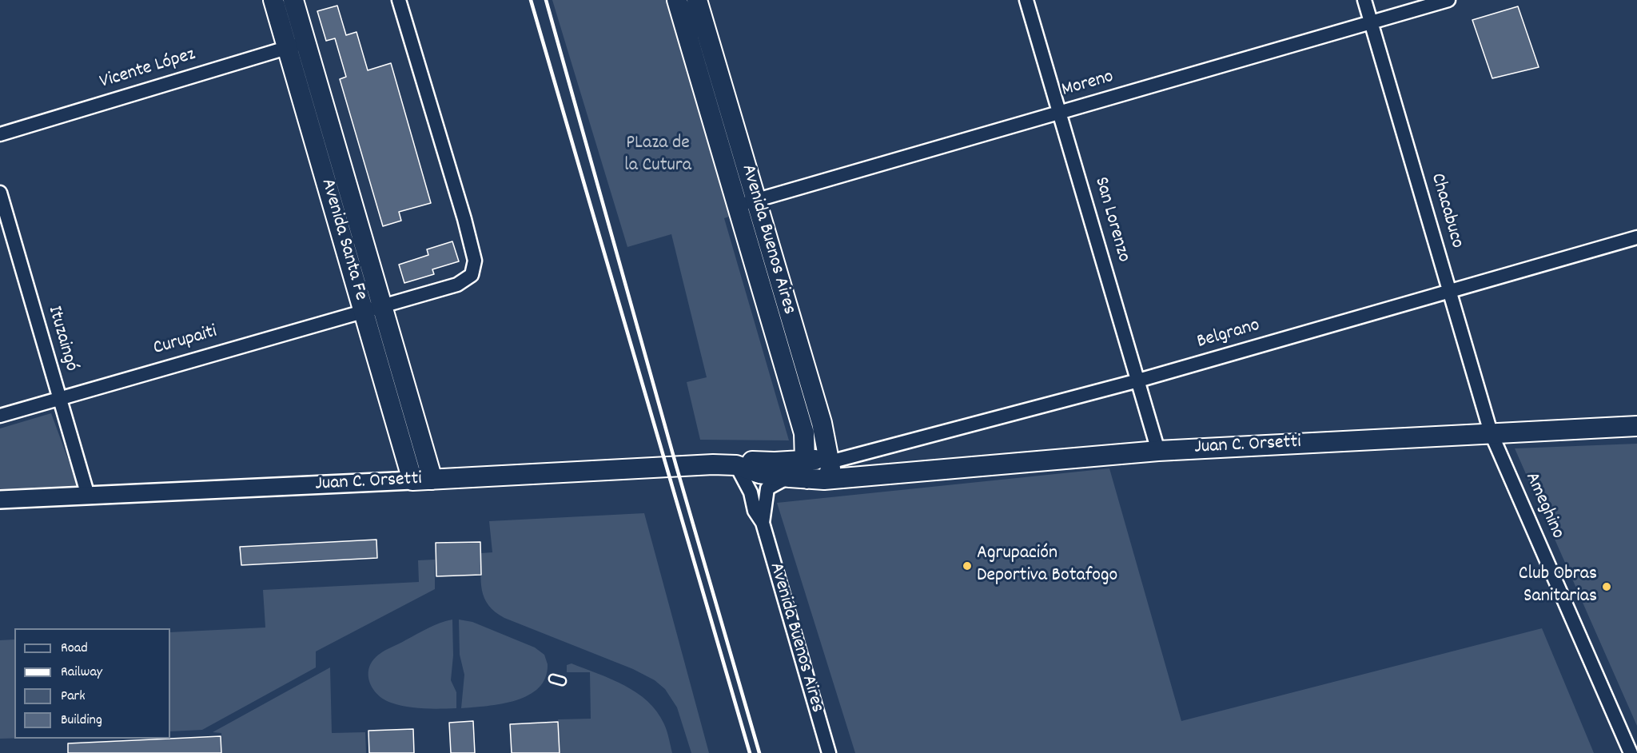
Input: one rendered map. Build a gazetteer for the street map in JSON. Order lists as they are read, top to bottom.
{
  "streets": {
    "main road": ["Avenida Santa Fe", "Avenida Buenos Aires", "Juan C. Orsetti"],
    "street": [
      "Vicente López",
      "Moreno",
      "Chacabuco",
      "San Lorenzo",
      "Belgrano",
      "Ituzaingó",
      "Curupaiti",
      "Ameghino"
    ]
  },
  "crossings": [
    ["Vicente López", "Avenida Santa Fe"],
    ["Moreno", "Chacabuco"],
    ["Moreno", "San Lorenzo"],
    ["Moreno", "Avenida Buenos Aires"],
    ["Chacabuco", "Belgrano"],
    ["Chacabuco", "Juan C. Orsetti"],
    ["Chacabuco", "Ameghino"],
    ["San Lorenzo", "Belgrano"],
    ["San Lorenzo", "Juan C. Orsetti"],
    ["Avenida Santa Fe", "Curupaiti"],
    ["Avenida Santa Fe", "Juan C. Orsetti"],
    ["Avenida Buenos Aires", "Belgrano"],
    ["Avenida Buenos Aires", "Juan C. Orsetti"],
    ["Belgrano", "Juan C. Orsetti"],
    ["Ituzaingó", "Curupaiti"],
    ["Ituzaingó", "Juan C. Orsetti"],
    ["Juan C. Orsetti", "Ameghino"]
  ],
  "parks": ["PLaza de la Cutura"],
  "places": ["Agrupación Deportiva Botafogo", "Club Obras Sanitarias"],
  "legend": [
    "Road",
    "Railway",
    "Park",
    "Building"
  ]
}
